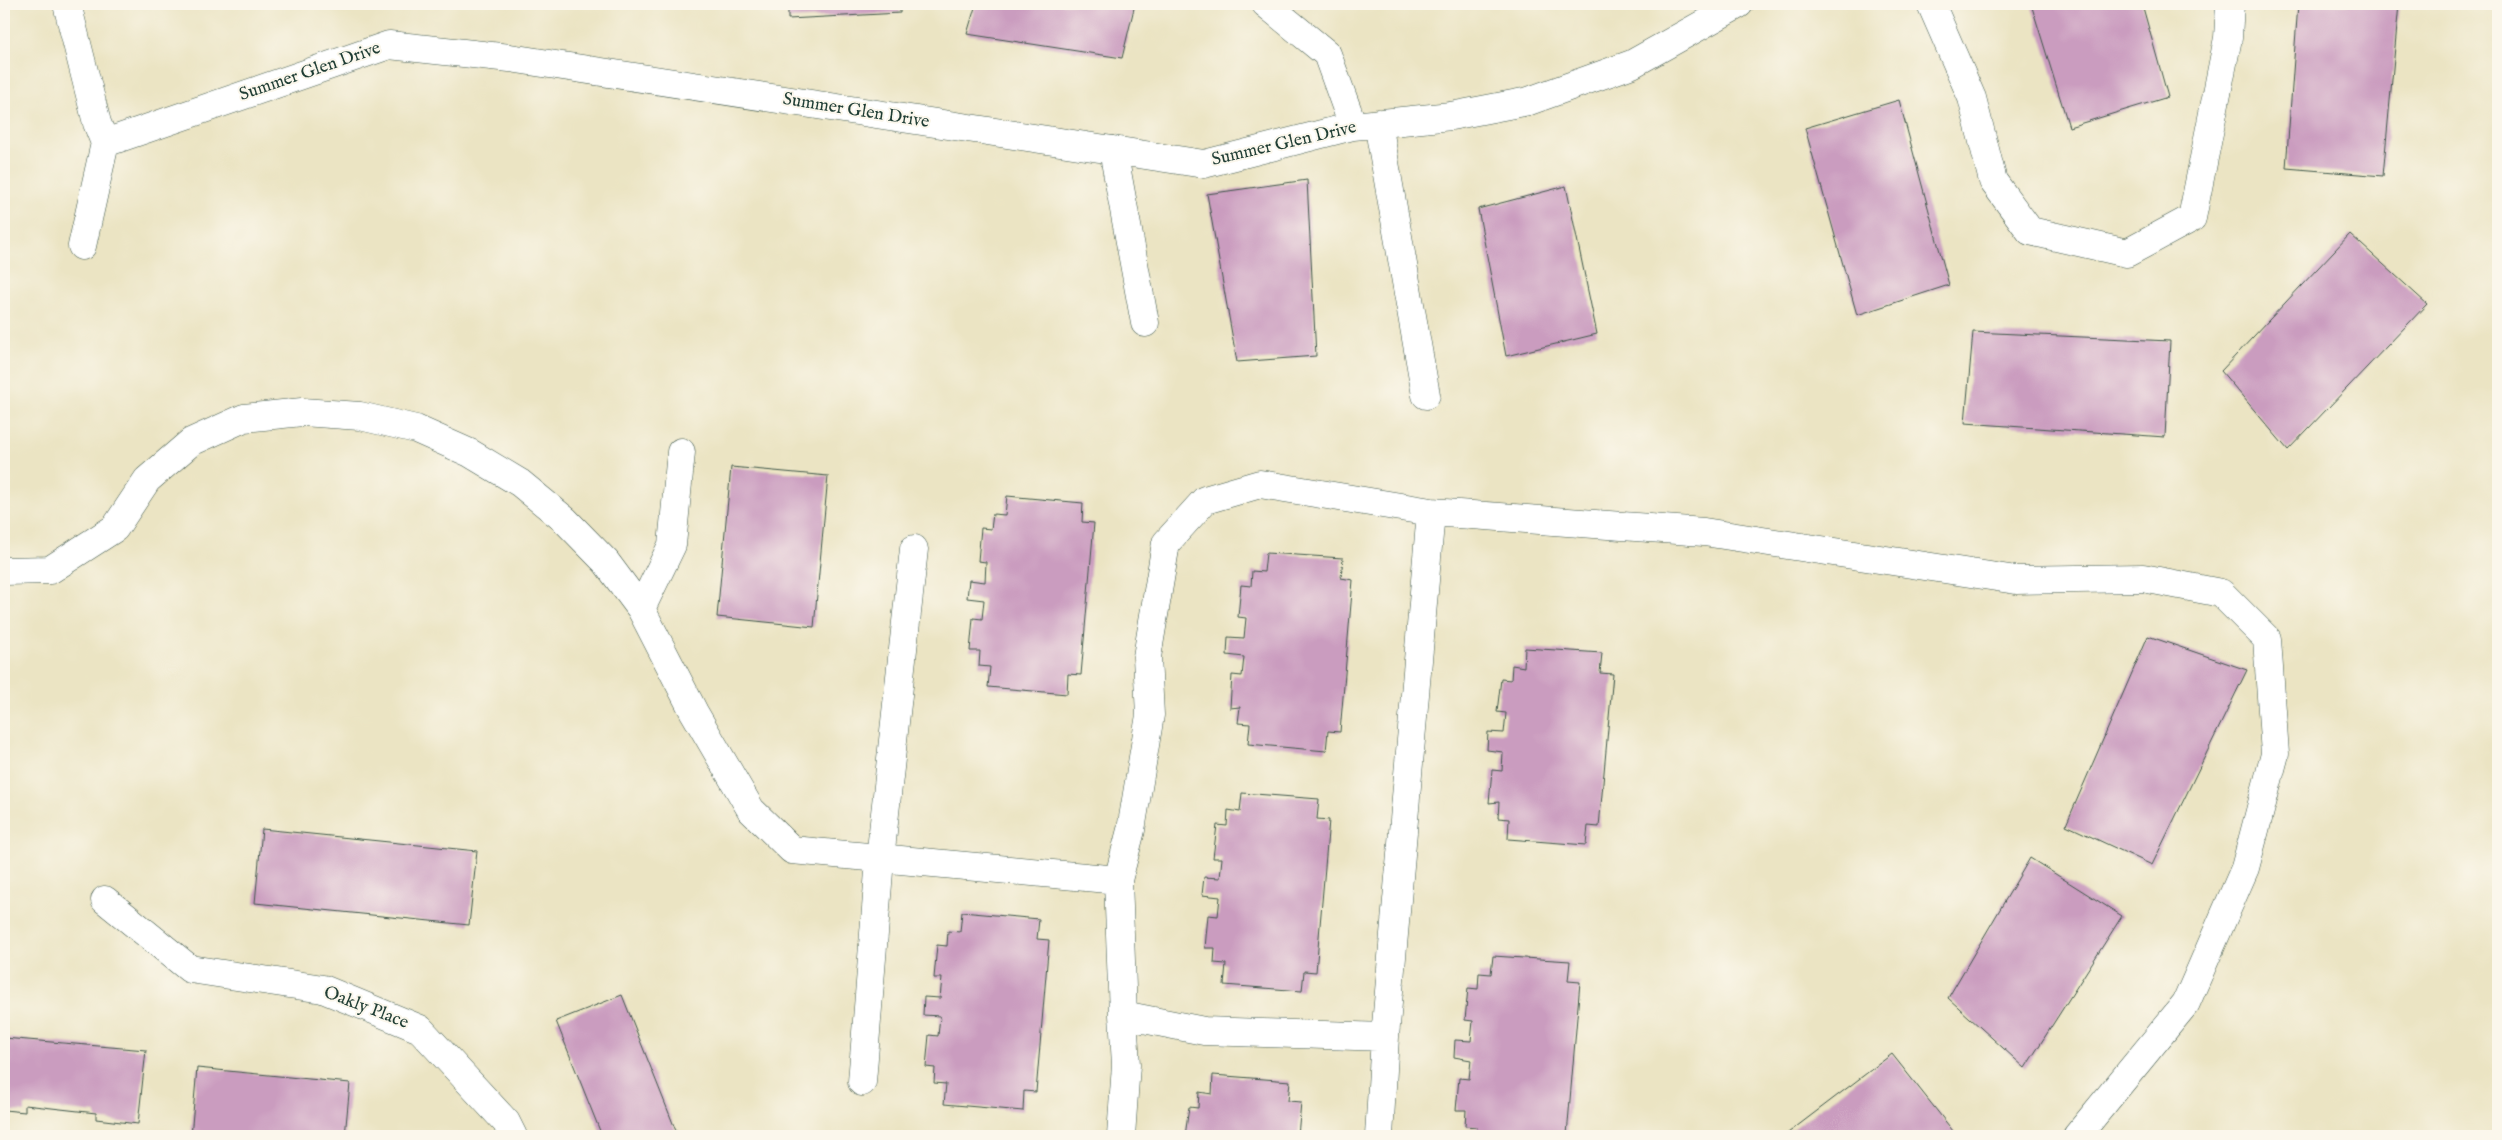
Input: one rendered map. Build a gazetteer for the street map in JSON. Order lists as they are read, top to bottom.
{
  "streets": {
    "street": ["Summer Glen Drive", "Oakly Place"]
  }
}
